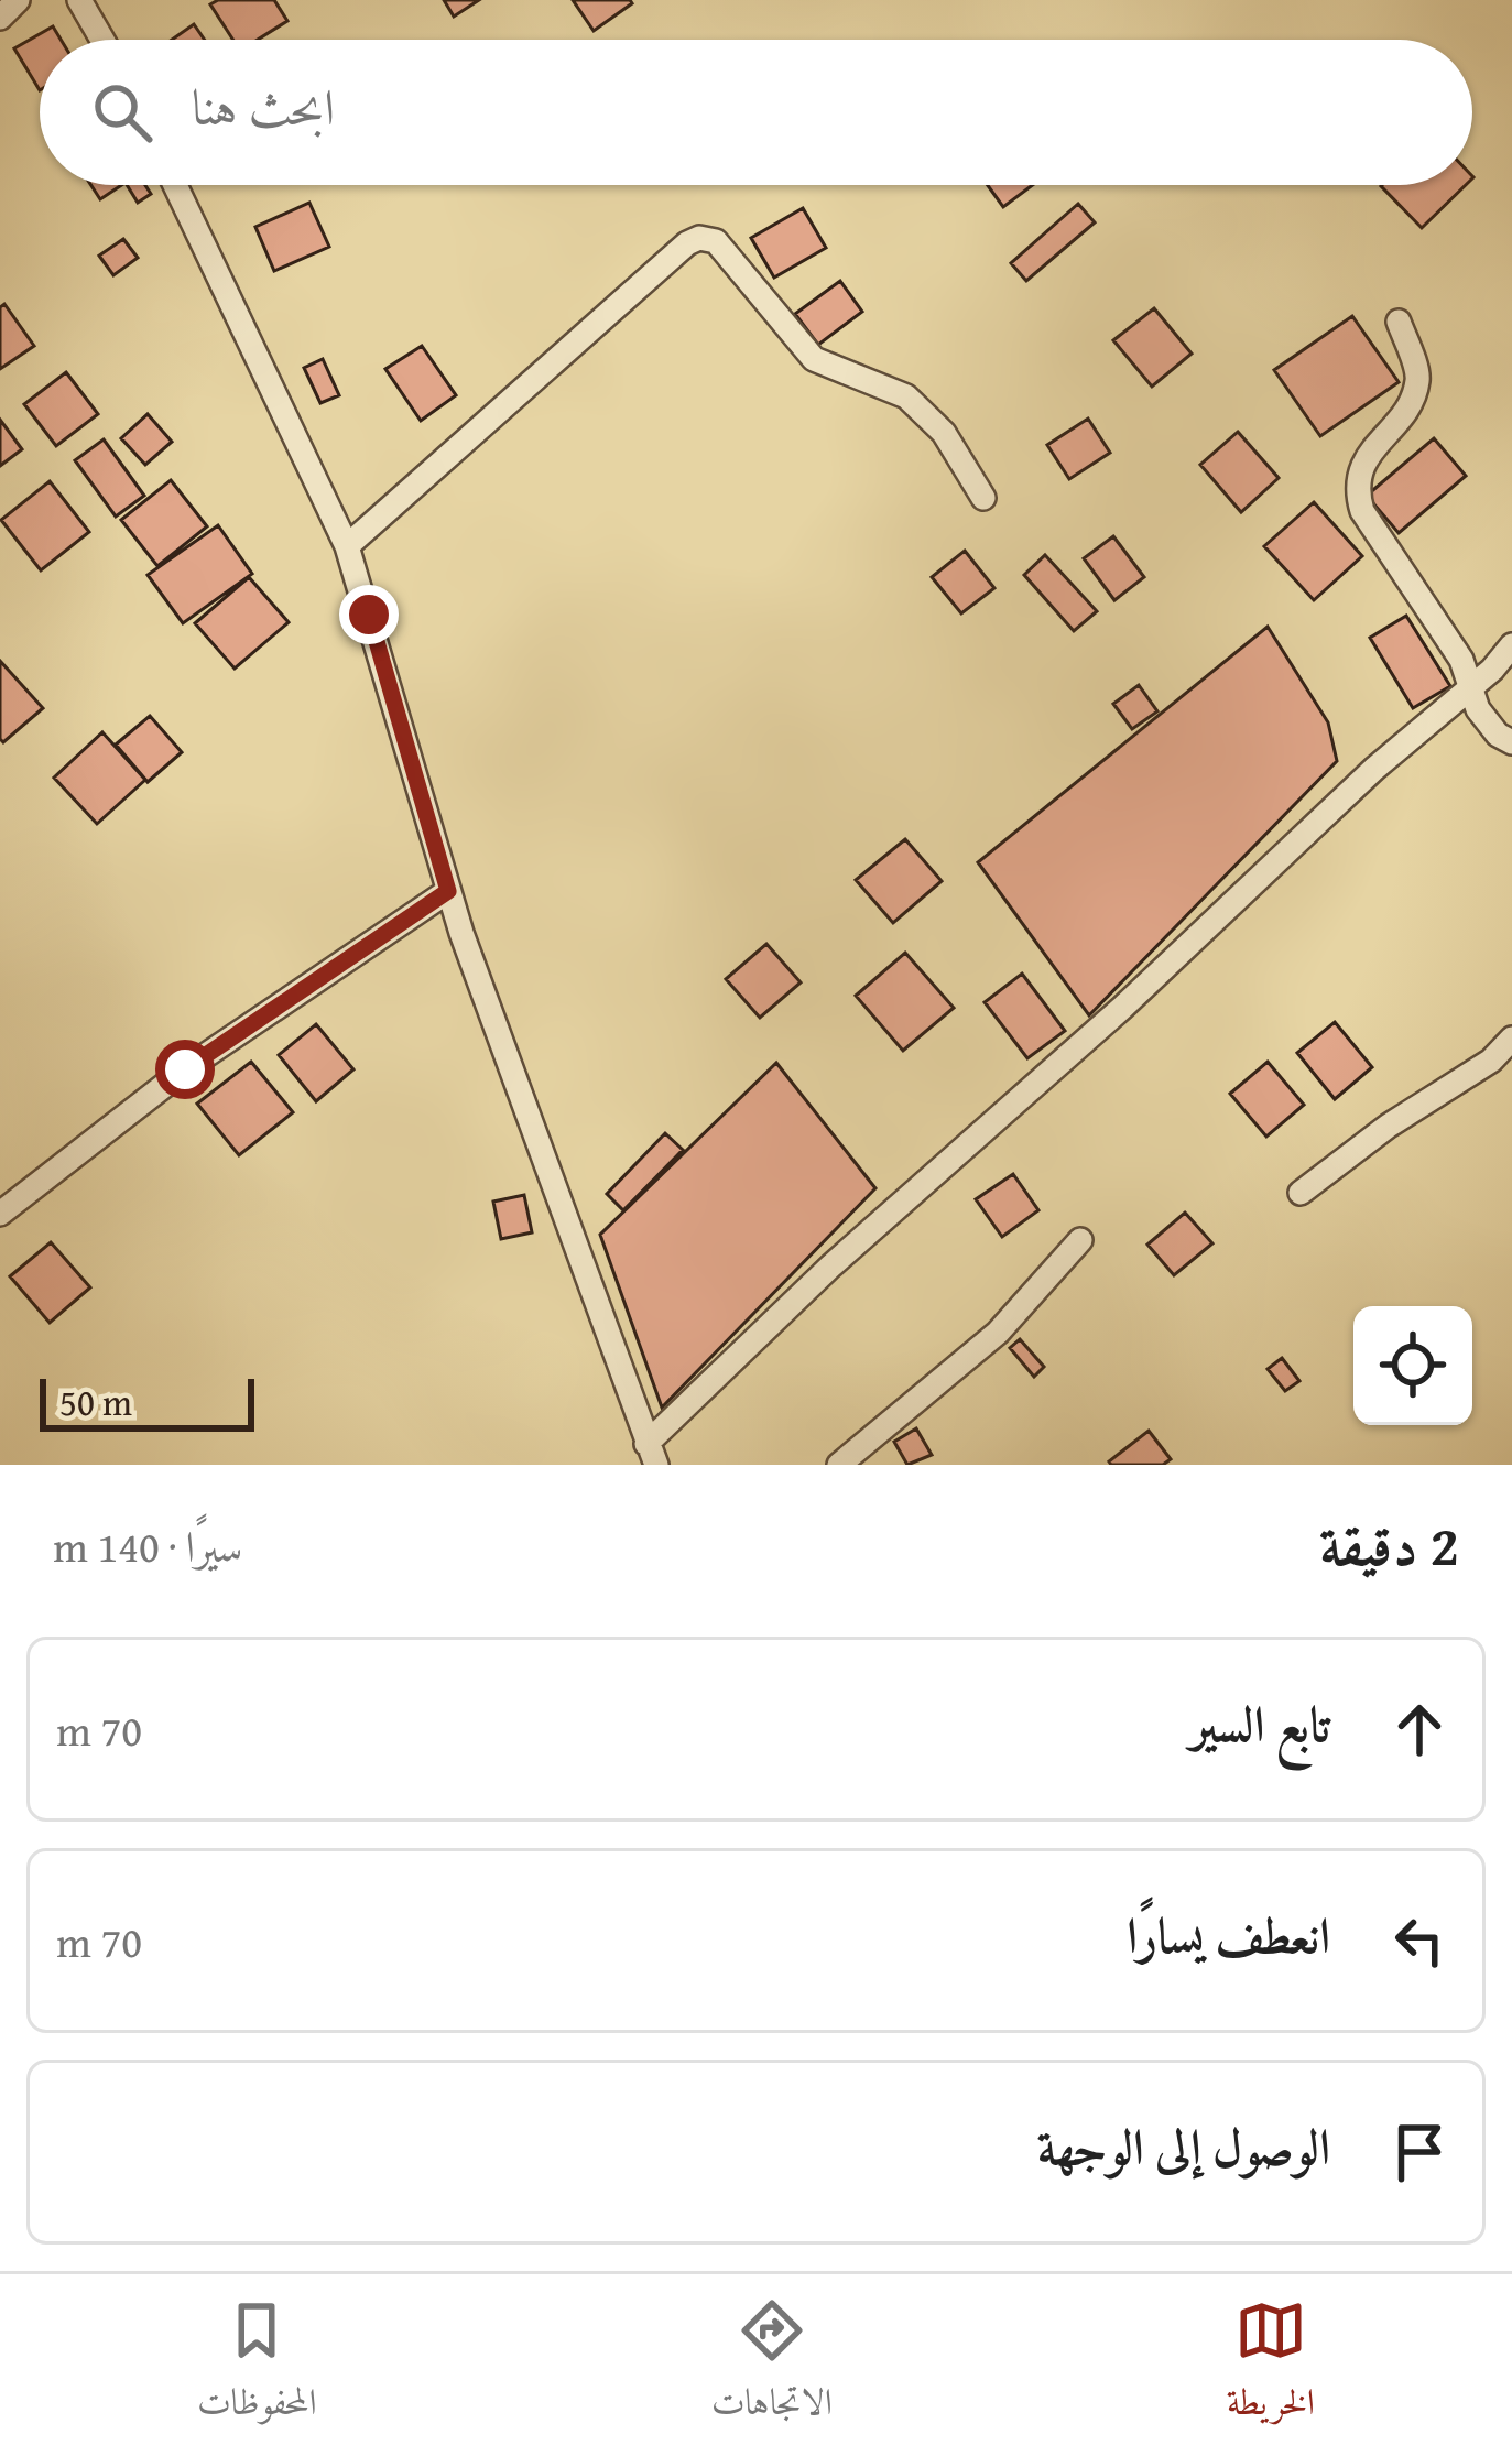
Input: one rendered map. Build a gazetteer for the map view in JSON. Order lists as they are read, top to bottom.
{
  "scale_bar": "50 m",
  "page": {
    "search": "ابحث هنا",
    "scale": "50 m",
    "heading": ["2 دقيقة", "سيرًا · 140 m"],
    "list": [
      ["تابع السير", "70 m"],
      ["انعطف يسارًا", "70 m"],
      "الوصول إلى الوجهة"
    ],
    "nav": ["الخريطة", "الاتجاهات", "المحفوظات"]
  }
}
